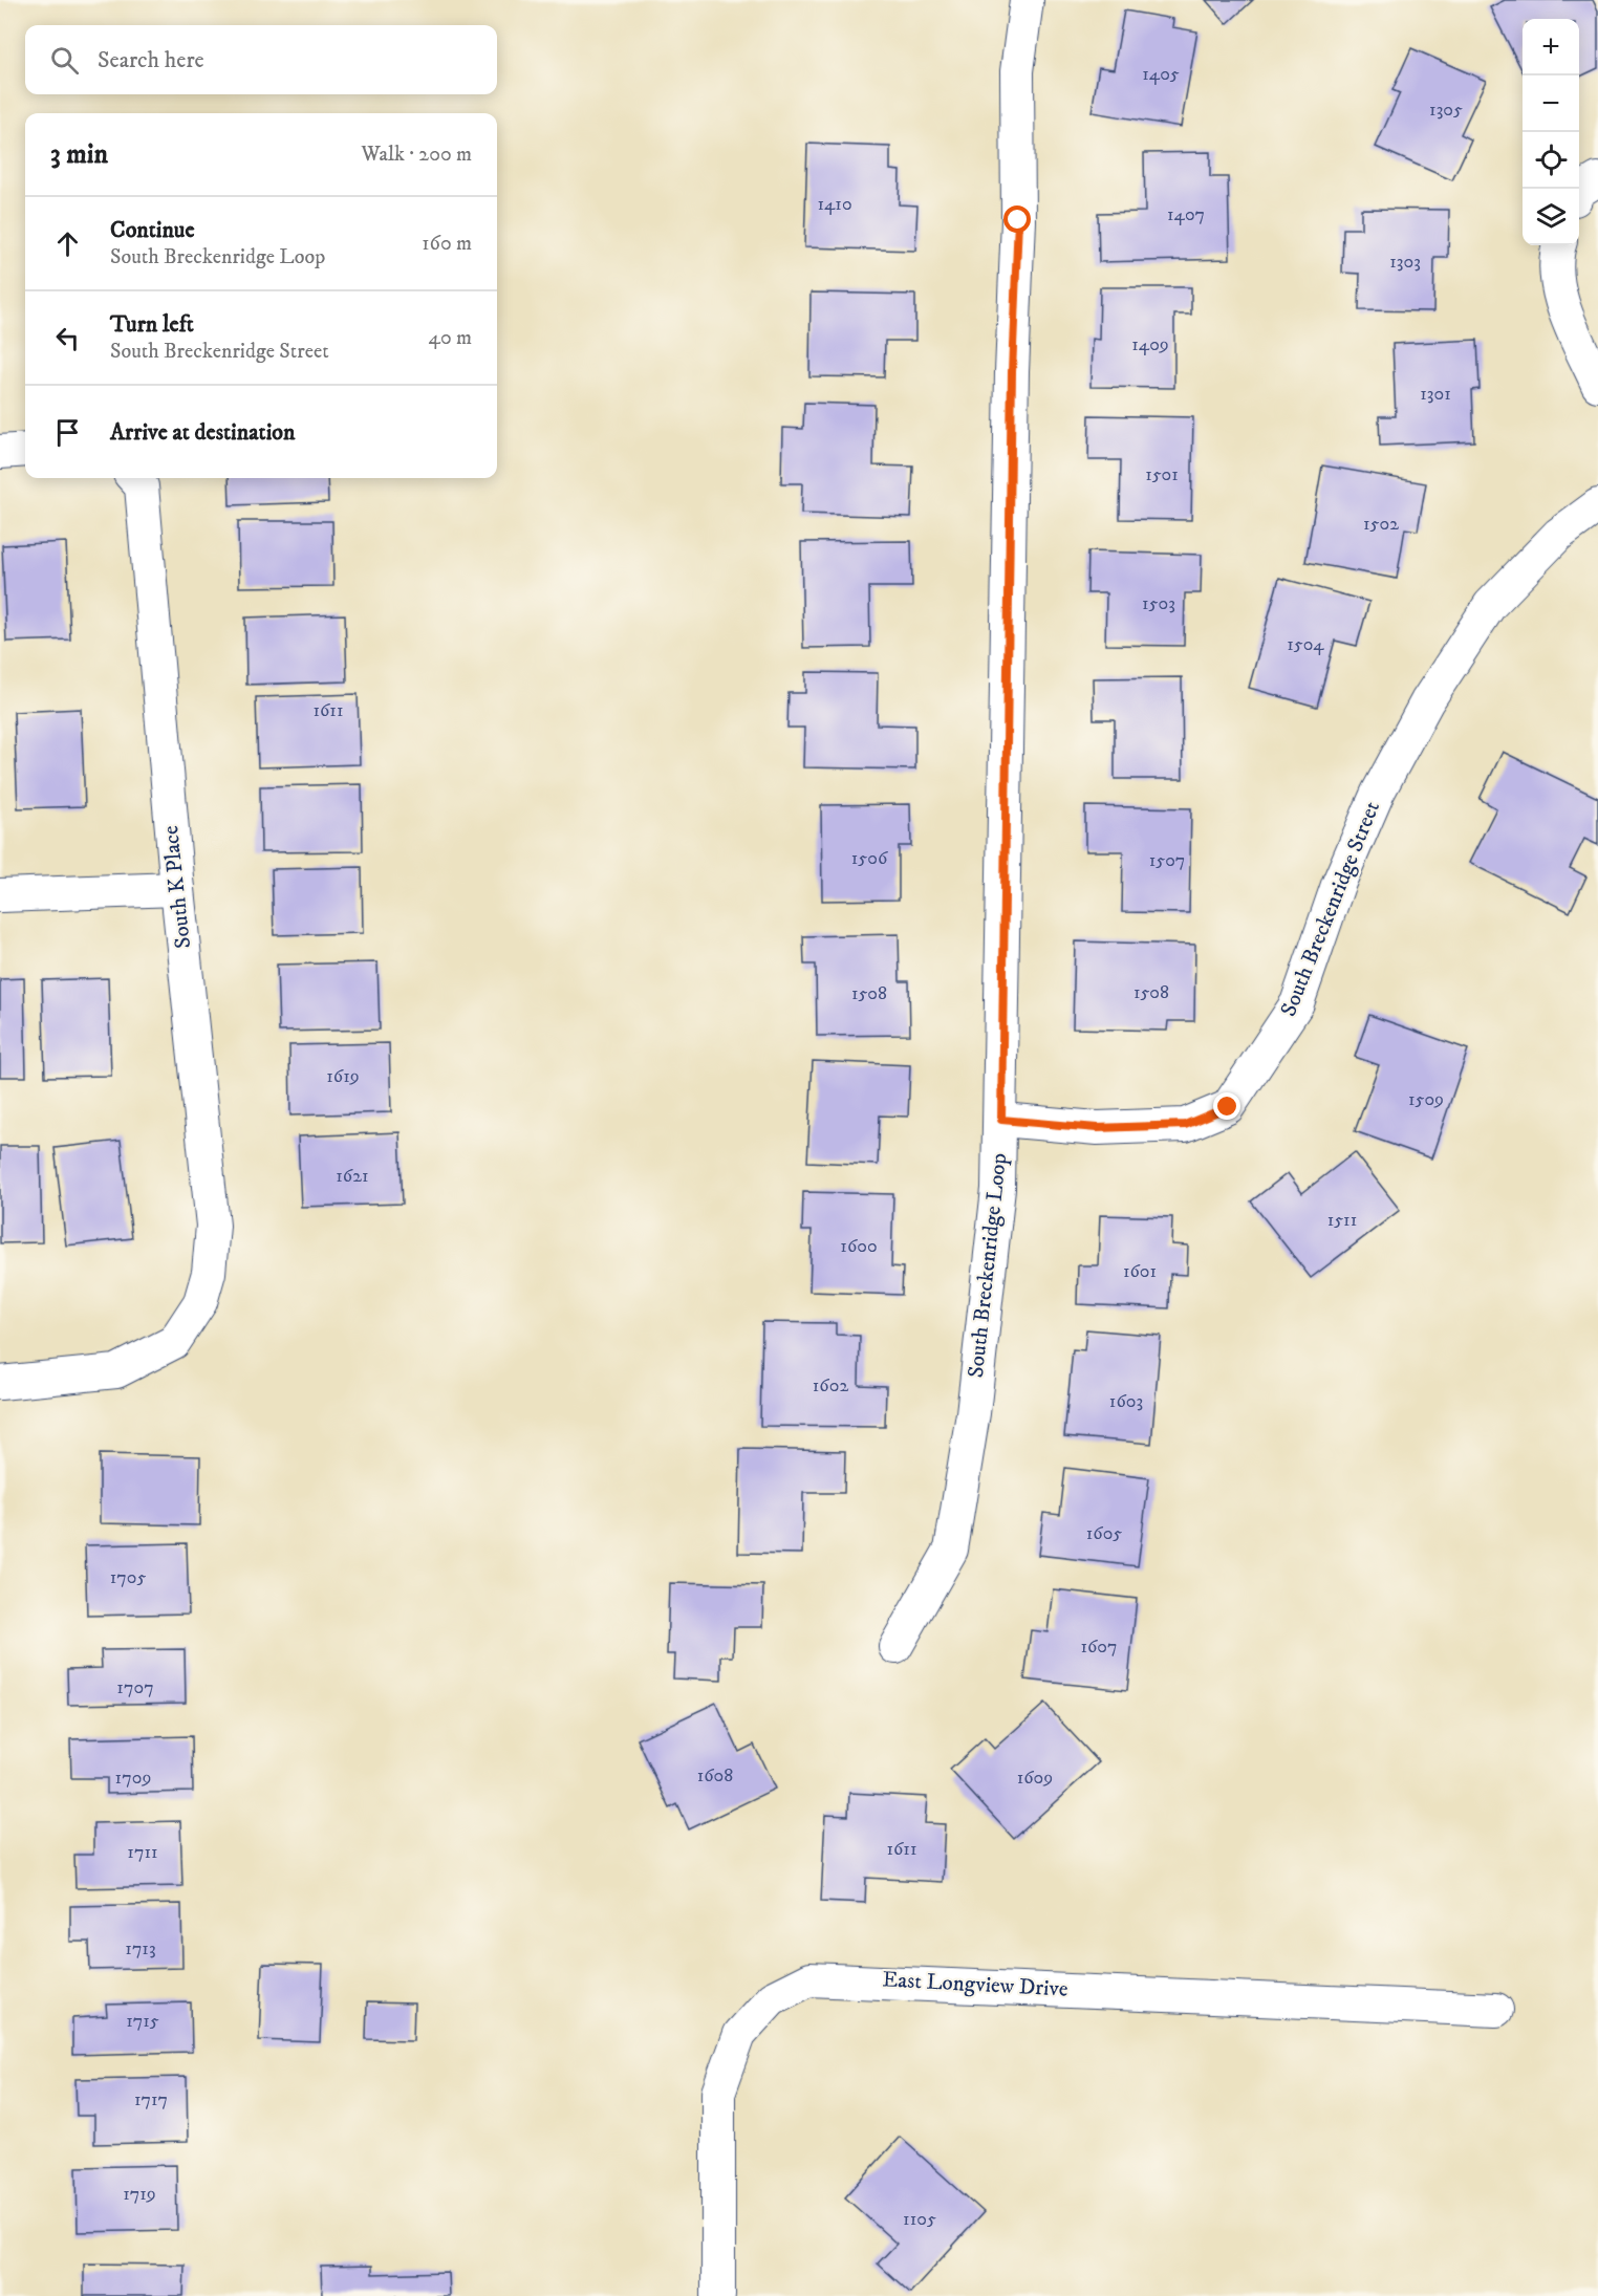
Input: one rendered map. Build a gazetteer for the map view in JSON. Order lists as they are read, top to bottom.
{
  "streets": {
    "street": [
      "South K Place",
      "South Breckenridge Street",
      "South Breckenridge Loop",
      "East Longview Drive"
    ]
  },
  "crossings": [
    ["South Breckenridge Street", "South Breckenridge Loop"]
  ],
  "house_numbers": [
    "1405",
    "1305",
    "1410",
    "1407",
    "1303",
    "1409",
    "1301",
    "1501",
    "1502",
    "1503",
    "1504",
    "1611",
    "1506",
    "1507",
    "1508",
    "1508",
    "1619",
    "1509",
    "1621",
    "1511",
    "1600",
    "1601",
    "1602",
    "1603",
    "1605",
    "1705",
    "1607",
    "1707",
    "1608",
    "1709",
    "1609",
    "1611",
    "1711",
    "1713",
    "1715",
    "1717",
    "1719",
    "1105"
  ],
  "page": {
    "map_buttons": ["+", "−"],
    "search": "Search here",
    "heading": ["3 min", "Walk · 200 m"],
    "list": [
      ["Continue", "South Breckenridge Loop", "160 m"],
      ["Turn left", "South Breckenridge Street", "40 m"],
      "Arrive at destination"
    ]
  }
}
